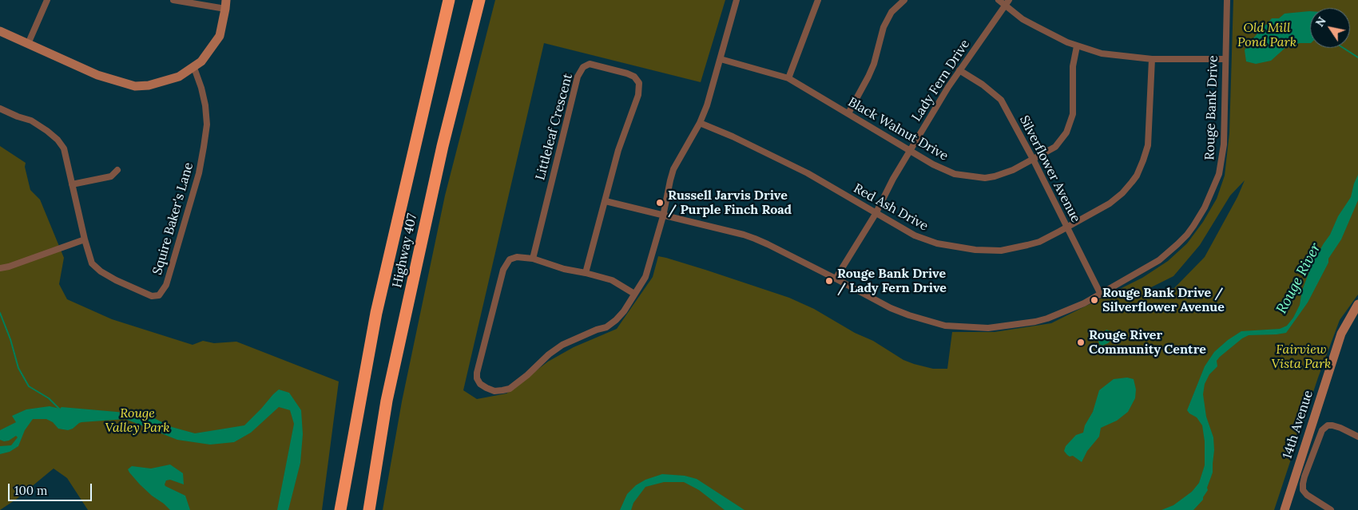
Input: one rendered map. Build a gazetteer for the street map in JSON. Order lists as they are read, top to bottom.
{
  "streets": {
    "highway": ["Highway 407"],
    "street": [
      "Lady Fern Drive",
      "Rouge Bank Drive",
      "Littleleaf Crescent",
      "Black Walnut Drive",
      "Silverflower Avenue",
      "Red Ash Drive",
      "Squire Baker's Lane",
      "14th Avenue"
    ]
  },
  "crossings": [
    ["Lady Fern Drive", "Rouge Bank Drive"],
    ["Lady Fern Drive", "Black Walnut Drive"],
    ["Lady Fern Drive", "Silverflower Avenue"],
    ["Lady Fern Drive", "Red Ash Drive"],
    ["Rouge Bank Drive", "Littleleaf Crescent"],
    ["Rouge Bank Drive", "Silverflower Avenue"],
    ["Black Walnut Drive", "Silverflower Avenue"],
    ["Silverflower Avenue", "Red Ash Drive"]
  ],
  "water": ["Rouge River"],
  "parks": ["Old Mill Pond Park", "Fairview Vista Park", "Rouge Valley Park"],
  "places": [
    "Russell Jarvis Drive / Purple Finch Road",
    "Rouge Bank Drive / Lady Fern Drive",
    "Rouge Bank Drive / Silverflower Avenue",
    "Rouge River Community Centre"
  ],
  "scale_bar": "100 m",
  "north": "top left"
}
